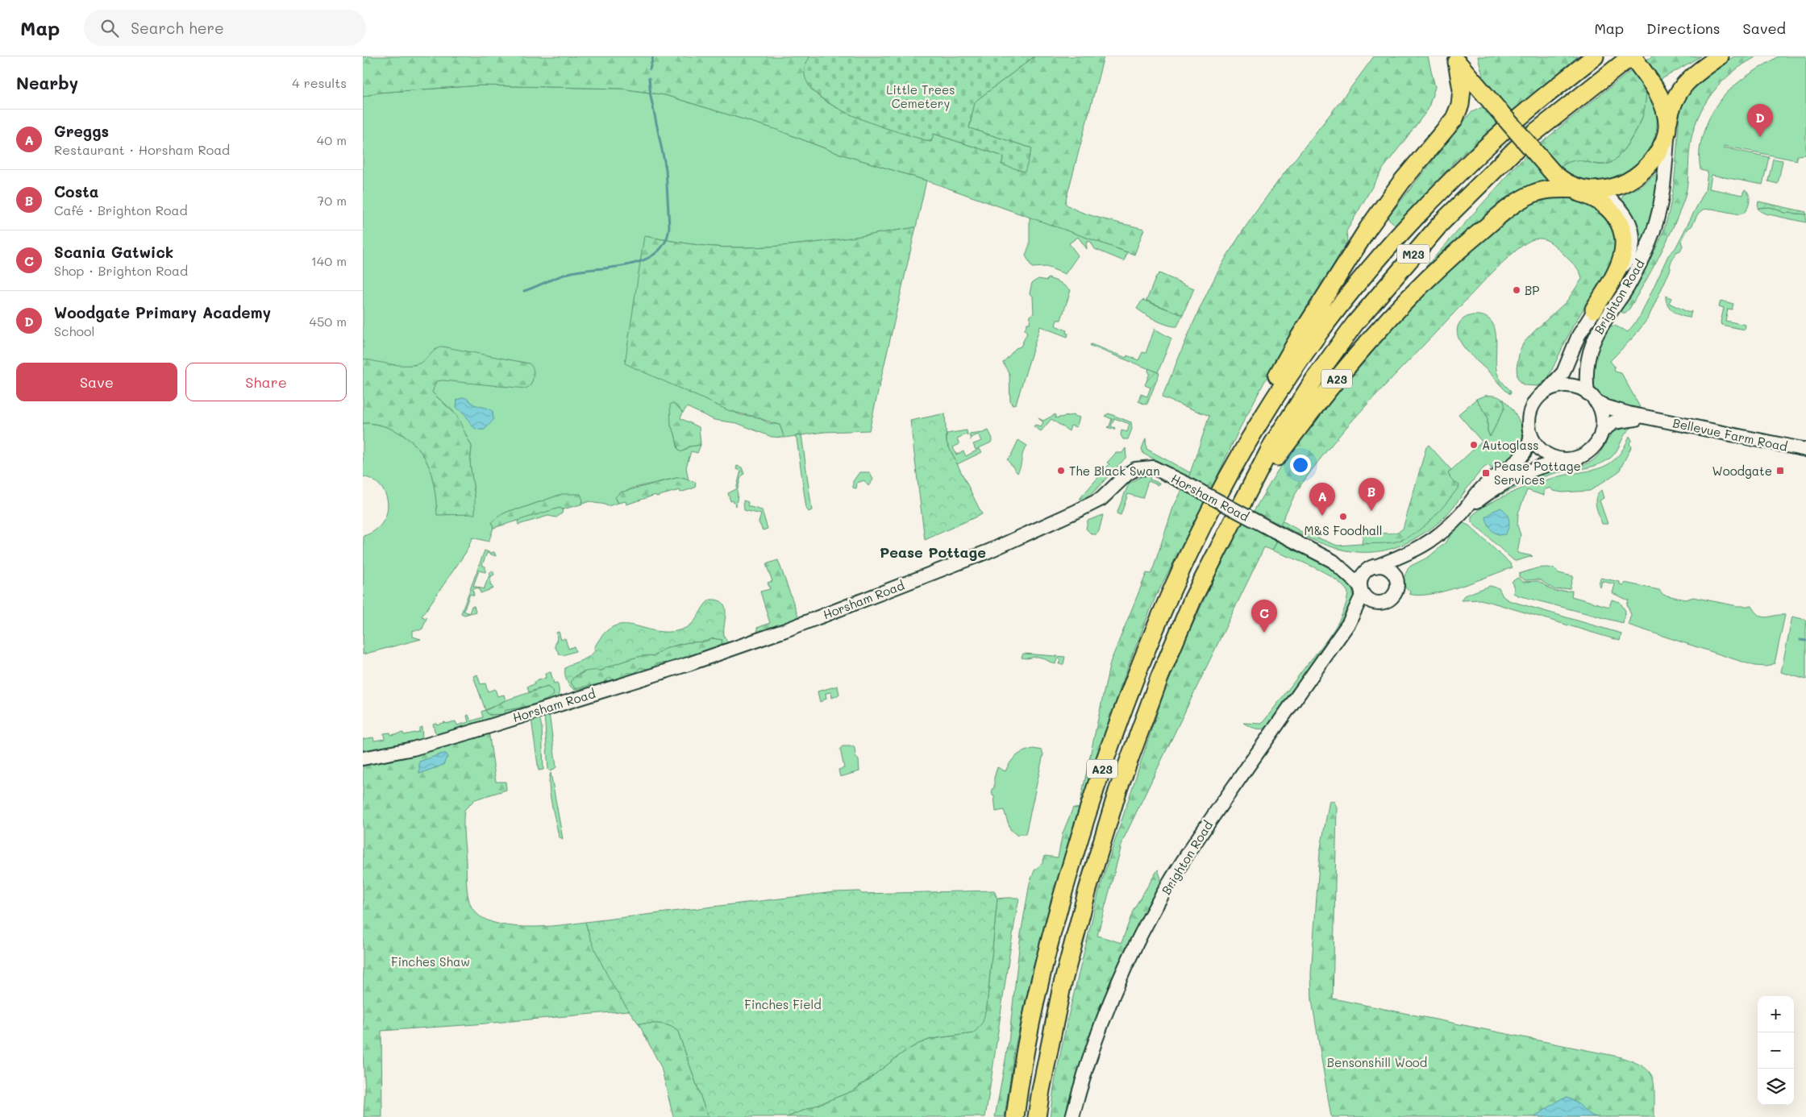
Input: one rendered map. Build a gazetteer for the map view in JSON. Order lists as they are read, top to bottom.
{
  "streets": {
    "highway": ["M23", "A23"],
    "street": ["Brighton Road", "Bellevue Farm Road", "Horsham Road"]
  },
  "crossings": [
    ["M23", "A23"],
    ["Brighton Road", "A23"],
    ["Brighton Road", "Bellevue Farm Road"],
    ["Brighton Road", "Horsham Road"]
  ],
  "districts": ["Pease Pottage"],
  "parks": [
    "Little Trees Cemetery",
    "Finches Shaw",
    "Finches Field",
    "Bensonshill Wood"
  ],
  "places": {
    "other": [
      "BP",
      "Autoglass",
      "The Black Swan",
      "M&S Foodhall"
    ],
    "transit": ["Woodgate", "Pease Pottage Services"]
  },
  "page": {
    "header": "Map",
    "search": "Search here",
    "nav": ["Map", "Directions", "Saved"],
    "heading": ["Nearby", "4 results"],
    "pins": [
      "D",
      "B",
      "A",
      "C"
    ],
    "list": [
      {
        "mark": "A",
        "name": "Greggs",
        "note": "Restaurant · Horsham Road",
        "value": "40 m"
      },
      {
        "mark": "B",
        "name": "Costa",
        "note": "Café · Brighton Road",
        "value": "70 m"
      },
      {
        "mark": "C",
        "name": "Scania Gatwick",
        "note": "Shop · Brighton Road",
        "value": "140 m"
      },
      {
        "mark": "D",
        "name": "Woodgate Primary Academy",
        "note": "School",
        "value": "450 m"
      }
    ],
    "buttons": ["Save", "Share"],
    "map_buttons": ["+", "−"]
  }
}
